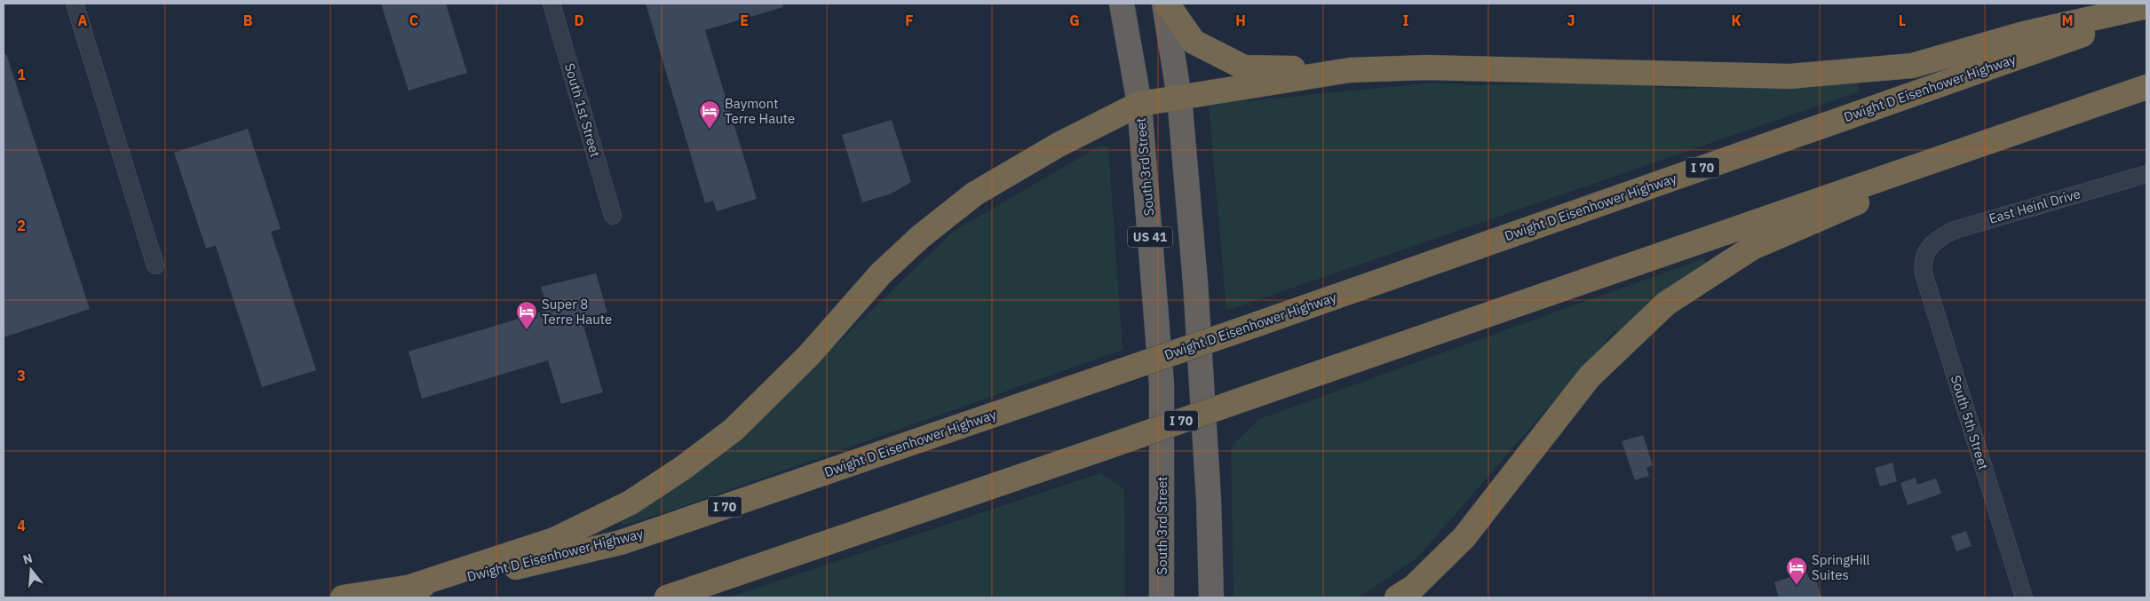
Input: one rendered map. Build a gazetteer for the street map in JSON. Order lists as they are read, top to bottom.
{
  "streets": {
    "highway": [
      "Dwight D Eisenhower Highway",
      "South 3rd Street",
      "I 70",
      "US 41"
    ],
    "street": ["South 1st Street", "East Heinl Drive", "South 5th Street"]
  },
  "crossings": [
    ["East Heinl Drive", "South 5th Street"]
  ],
  "places": {
    "hotel": ["Baymont Terre Haute", "Super 8 Terre Haute", "SpringHill Suites"]
  },
  "north": "top",
  "grid": {
    "columns": [
      "A",
      "B",
      "C",
      "D",
      "E",
      "F",
      "G",
      "H",
      "I",
      "J",
      "K",
      "L",
      "M"
    ],
    "rows": [
      "1",
      "2",
      "3",
      "4"
    ]
  }
}
